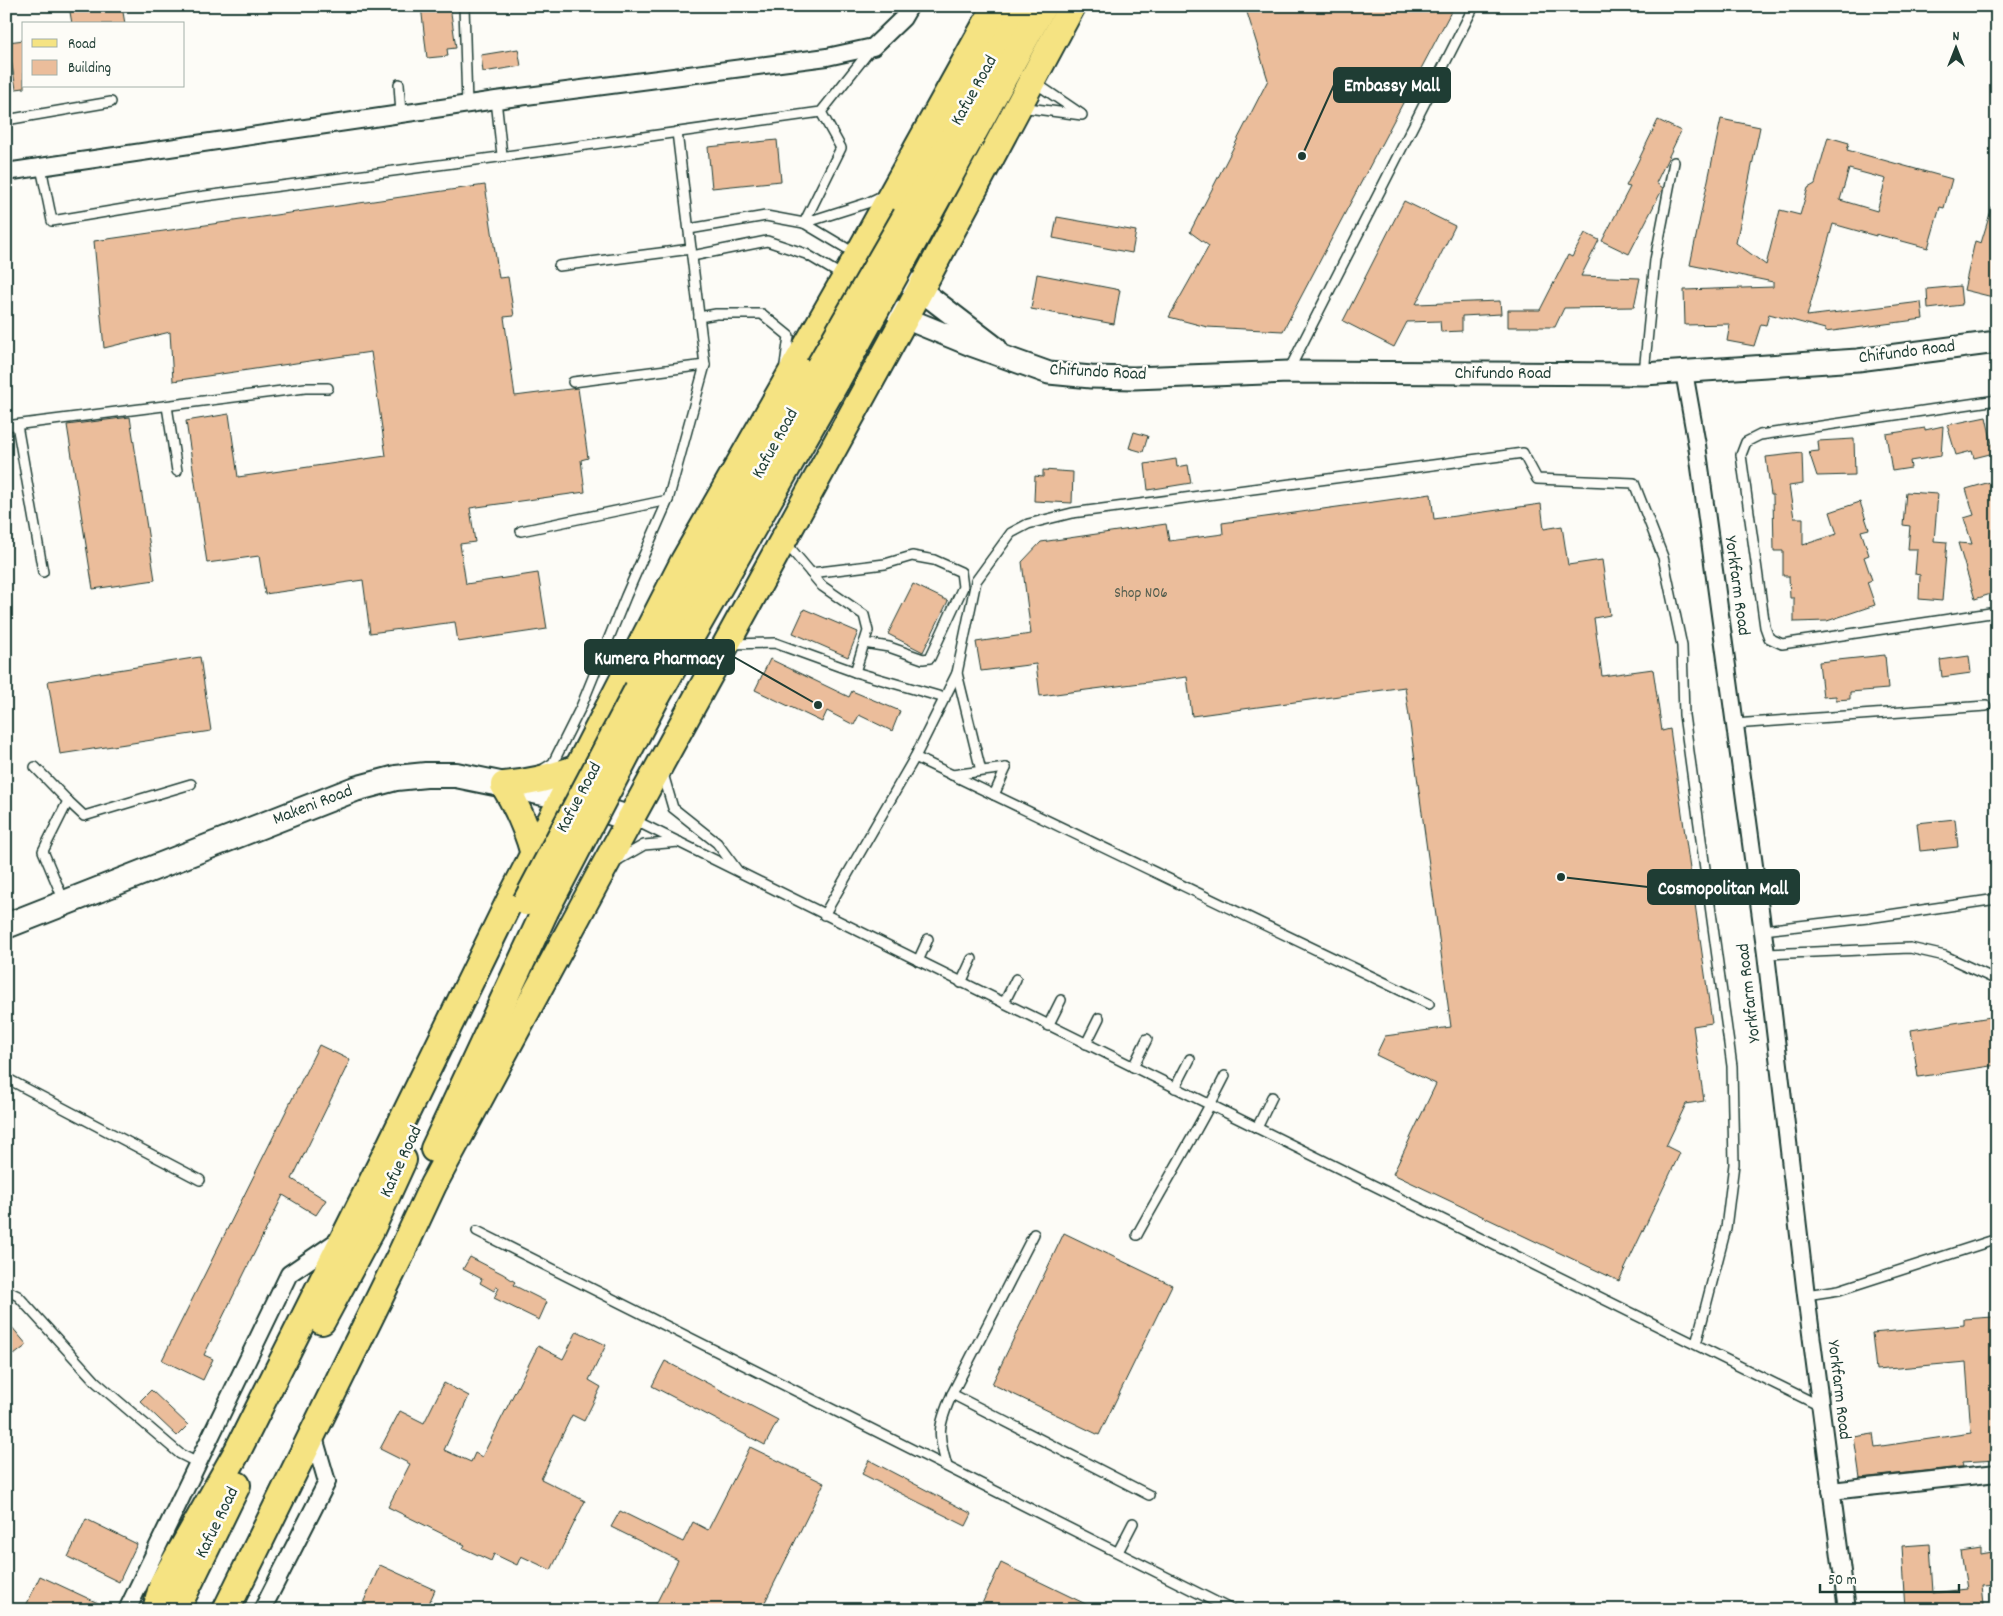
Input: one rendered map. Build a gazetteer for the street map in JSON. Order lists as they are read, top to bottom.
{
  "streets": {
    "main road": ["Kafue Road", "Makeni Road"],
    "street": ["Chifundo Road", "Yorkfarm Road"]
  },
  "crossings": [
    ["Kafue Road", "Chifundo Road"],
    ["Kafue Road", "Makeni Road"],
    ["Chifundo Road", "Yorkfarm Road"]
  ],
  "places": ["Embassy Mall", "Kumera Pharmacy", "Cosmopolitan Mall"],
  "house_numbers": ["Shop N06"],
  "legend": ["Road", "Building"],
  "scale_bar": "50 m",
  "north": "top"
}
